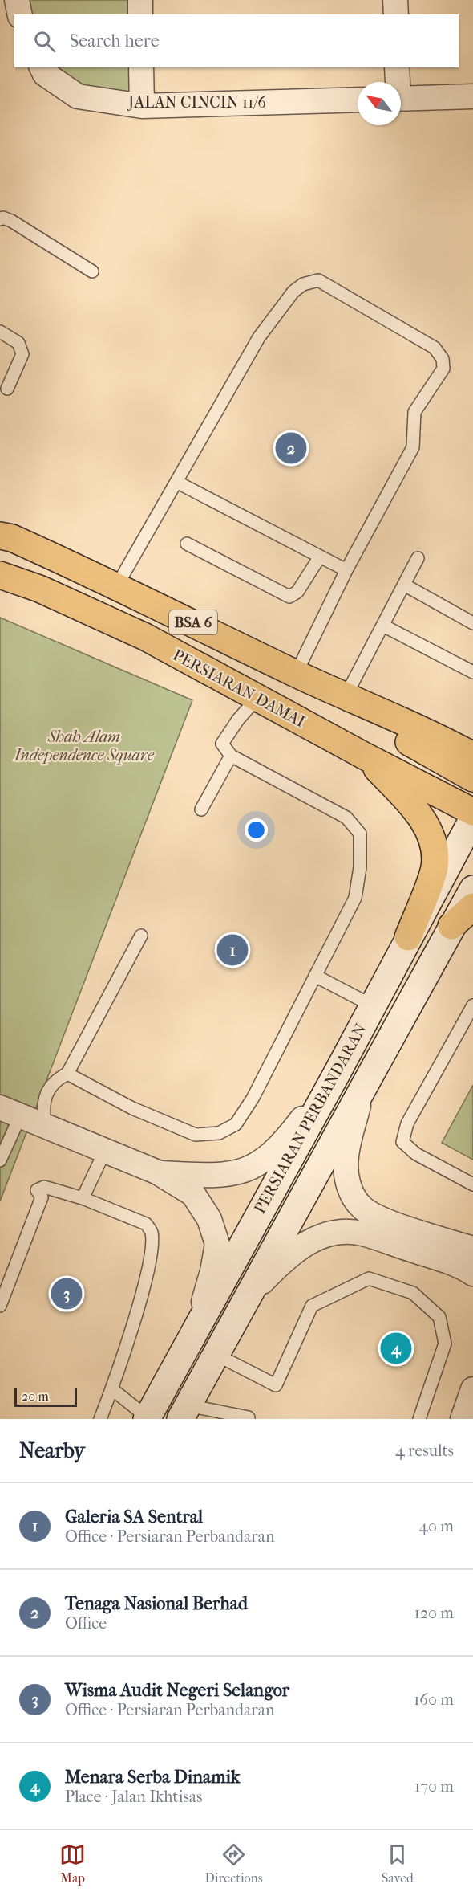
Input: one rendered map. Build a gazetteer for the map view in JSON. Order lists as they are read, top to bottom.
{
  "streets": {
    "main road": ["BSA 6", "PERSIARAN DAMAI", "PERSIARAN PERBANDARAN"],
    "street": ["JALAN CINCIN 11/6"]
  },
  "parks": ["Shah Alam Independence Square"],
  "scale_bar": "20 m",
  "north": "top left",
  "page": {
    "search": "Search here",
    "pins": [
      "2",
      "1",
      "3",
      "4"
    ],
    "scale": "20 m",
    "heading": ["Nearby", "4 results"],
    "list": [
      {
        "mark": "1",
        "name": "Galeria SA Sentral",
        "note": "Office · Persiaran Perbandaran",
        "value": "40 m"
      },
      {
        "mark": "2",
        "name": "Tenaga Nasional Berhad",
        "note": "Office",
        "value": "120 m"
      },
      {
        "mark": "3",
        "name": "Wisma Audit Negeri Selangor",
        "note": "Office · Persiaran Perbandaran",
        "value": "160 m"
      },
      {
        "mark": "4",
        "name": "Menara Serba Dinamik",
        "note": "Place · Jalan Ikhtisas",
        "value": "170 m"
      }
    ],
    "nav": ["Map", "Directions", "Saved"]
  }
}
